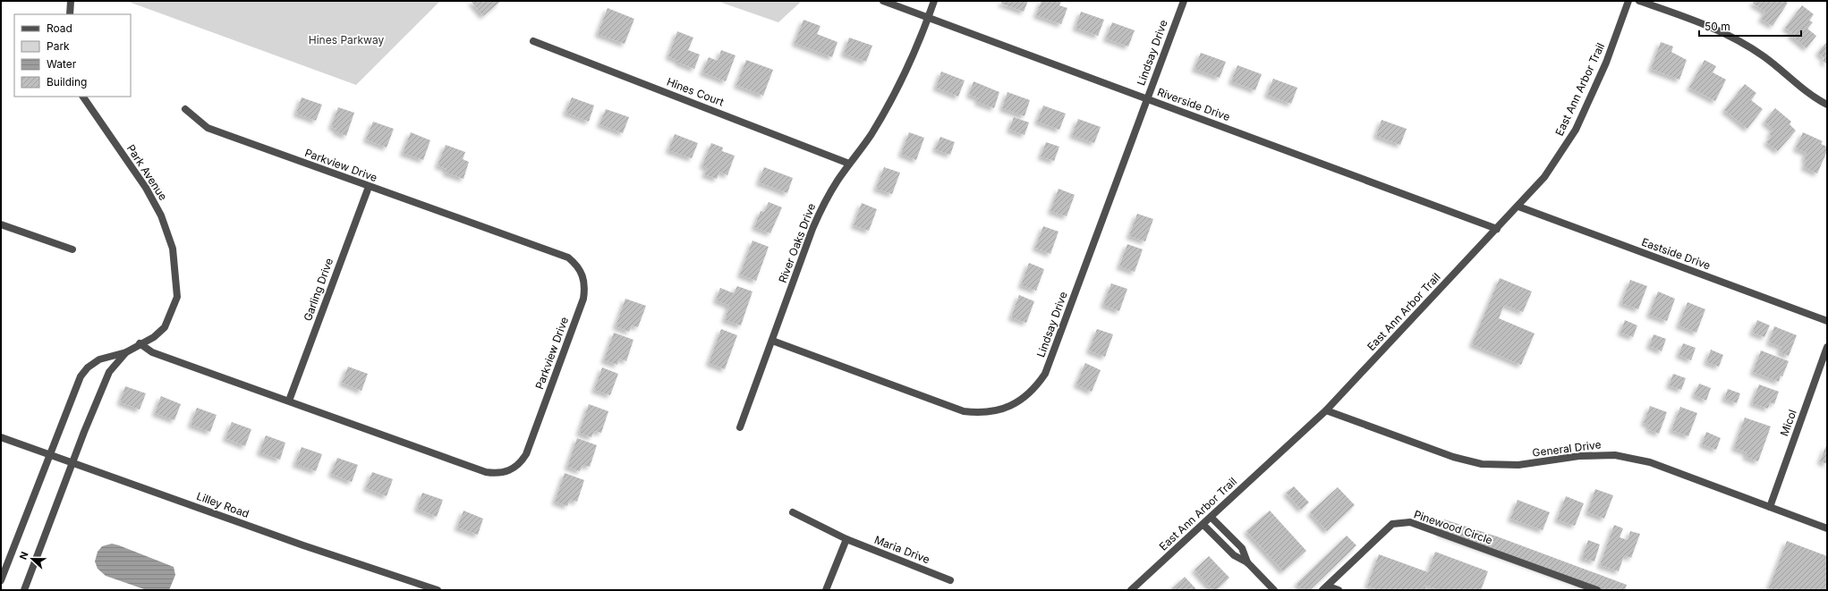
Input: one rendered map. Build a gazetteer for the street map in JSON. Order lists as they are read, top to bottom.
{
  "streets": {
    "street": [
      "Lindsay Drive",
      "East Ann Arbor Trail",
      "Hines Court",
      "Riverside Drive",
      "Parkview Drive",
      "Park Avenue",
      "River Oaks Drive",
      "Eastside Drive",
      "Garling Drive",
      "Micol",
      "General Drive",
      "Lilley Road",
      "Pinewood Circle",
      "Maria Drive"
    ]
  },
  "crossings": [
    ["Lindsay Drive", "Riverside Drive"],
    ["Lindsay Drive", "River Oaks Drive"],
    ["East Ann Arbor Trail", "Riverside Drive"],
    ["East Ann Arbor Trail", "Eastside Drive"],
    ["East Ann Arbor Trail", "General Drive"],
    ["Hines Court", "River Oaks Drive"],
    ["Riverside Drive", "River Oaks Drive"],
    ["Parkview Drive", "Park Avenue"],
    ["Parkview Drive", "Garling Drive"],
    ["Micol", "General Drive"]
  ],
  "parks": ["Hines Parkway"],
  "legend": [
    "Road",
    "Park",
    "Water",
    "Building"
  ],
  "scale_bar": "50 m",
  "north": "left"
}
